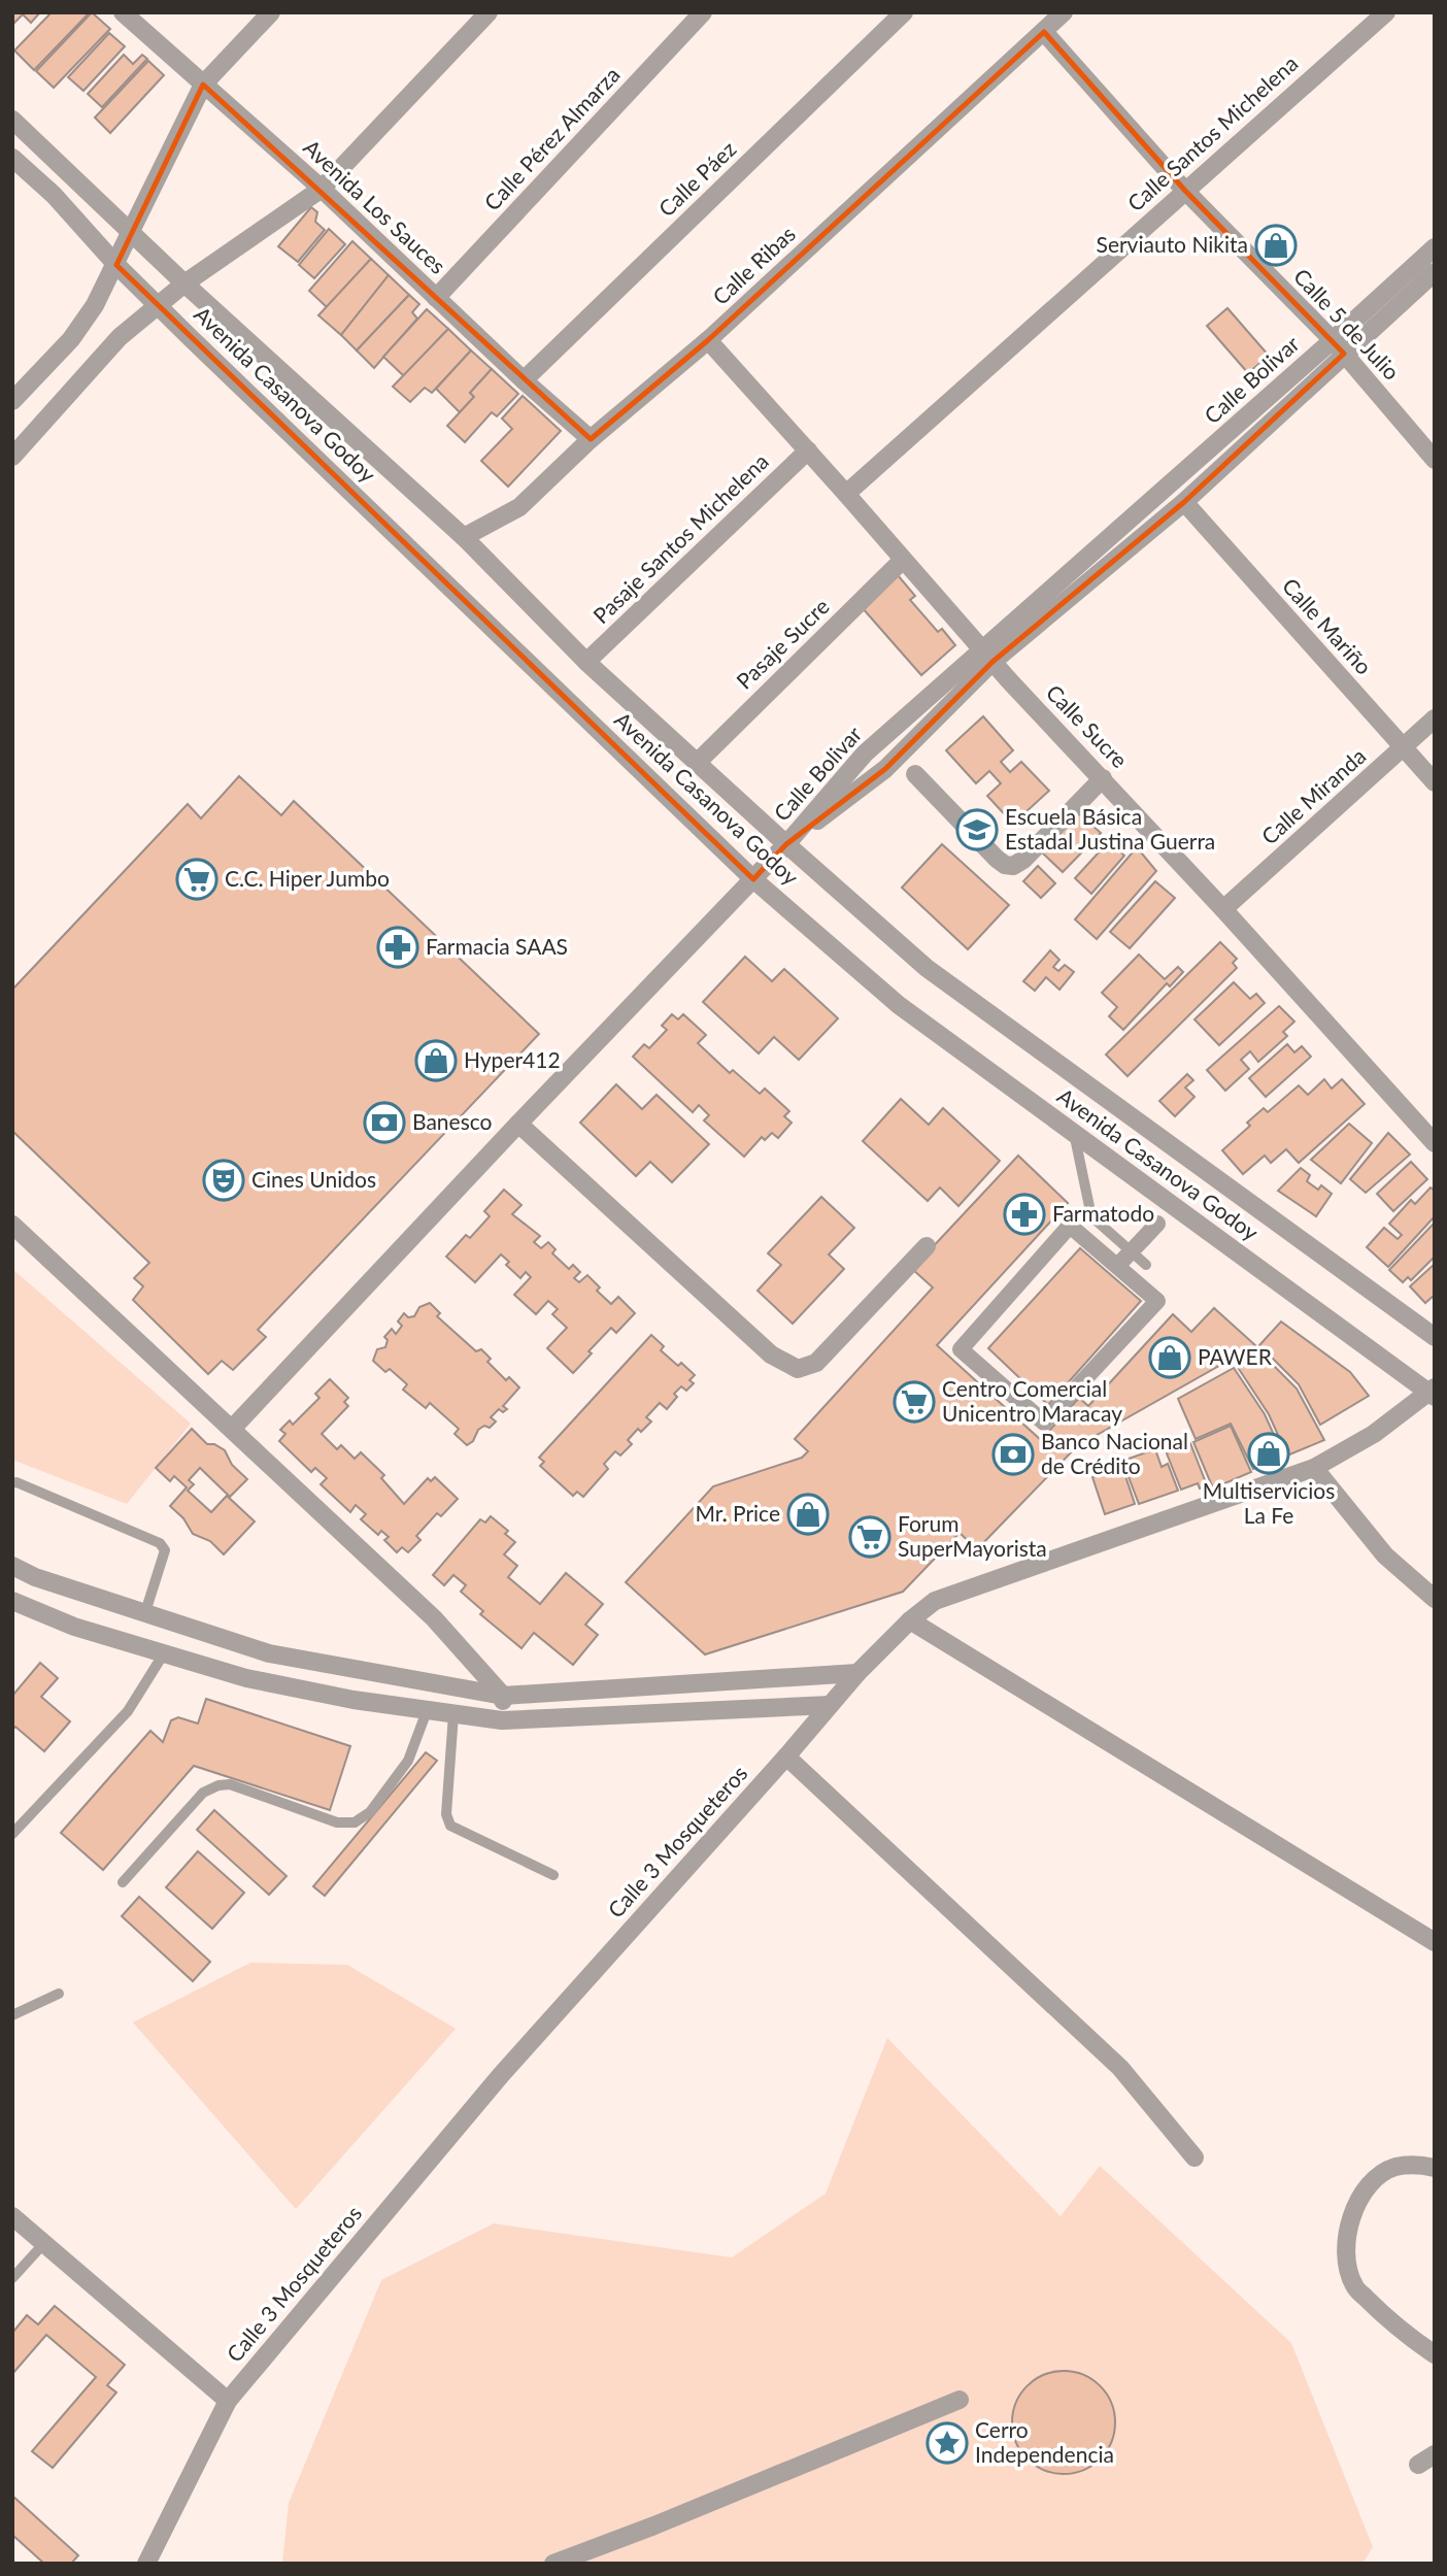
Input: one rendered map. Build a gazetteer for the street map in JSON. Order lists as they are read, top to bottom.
{
  "streets": {
    "street": [
      "Calle Santos Michelena",
      "Calle Pérez Almarza",
      "Calle Páez",
      "Avenida Los Sauces",
      "Calle Ribas",
      "Calle 5 de Julio",
      "Calle Bolivar",
      "Avenida Casanova Godoy",
      "Pasaje Santos Michelena",
      "Calle Mariño",
      "Pasaje Sucre",
      "Calle Sucre",
      "Calle Miranda",
      "Calle 3 Mosqueteros"
    ]
  },
  "crossings": [
    ["Calle Santos Michelena", "Calle 5 de Julio"],
    ["Calle Santos Michelena", "Calle Sucre"],
    ["Calle Pérez Almarza", "Avenida Los Sauces"],
    ["Calle Páez", "Avenida Los Sauces"],
    ["Avenida Los Sauces", "Calle Ribas"],
    ["Calle Ribas", "Calle 5 de Julio"],
    ["Calle Ribas", "Avenida Casanova Godoy"],
    ["Calle Ribas", "Calle Sucre"],
    ["Calle 5 de Julio", "Calle Bolivar"],
    ["Calle Bolivar", "Avenida Casanova Godoy"],
    ["Calle Bolivar", "Calle Mariño"],
    ["Calle Bolivar", "Calle Sucre"],
    ["Avenida Casanova Godoy", "Pasaje Santos Michelena"],
    ["Avenida Casanova Godoy", "Pasaje Sucre"],
    ["Avenida Casanova Godoy", "Calle 3 Mosqueteros"],
    ["Pasaje Santos Michelena", "Calle Sucre"],
    ["Calle Mariño", "Calle Miranda"],
    ["Pasaje Sucre", "Calle Sucre"],
    ["Calle Sucre", "Calle Miranda"]
  ],
  "places": {
    "shop": [
      "Serviauto Nikita",
      "Hyper412",
      "PAWER",
      "Multiservicios La Fe",
      "Mr. Price"
    ],
    "school or university": ["Escuela Básica Estadal Justina Guerra"],
    "supermarket": ["C.C. Hiper Jumbo", "Centro Comercial Unicentro Maracay", "Forum SuperMayorista"],
    "pharmacy": ["Farmacia SAAS", "Farmatodo"],
    "bank": ["Banesco", "Banco Nacional de Crédito"],
    "theatre": ["Cines Unidos"],
    "place": ["Cerro Independencia"]
  }
}
